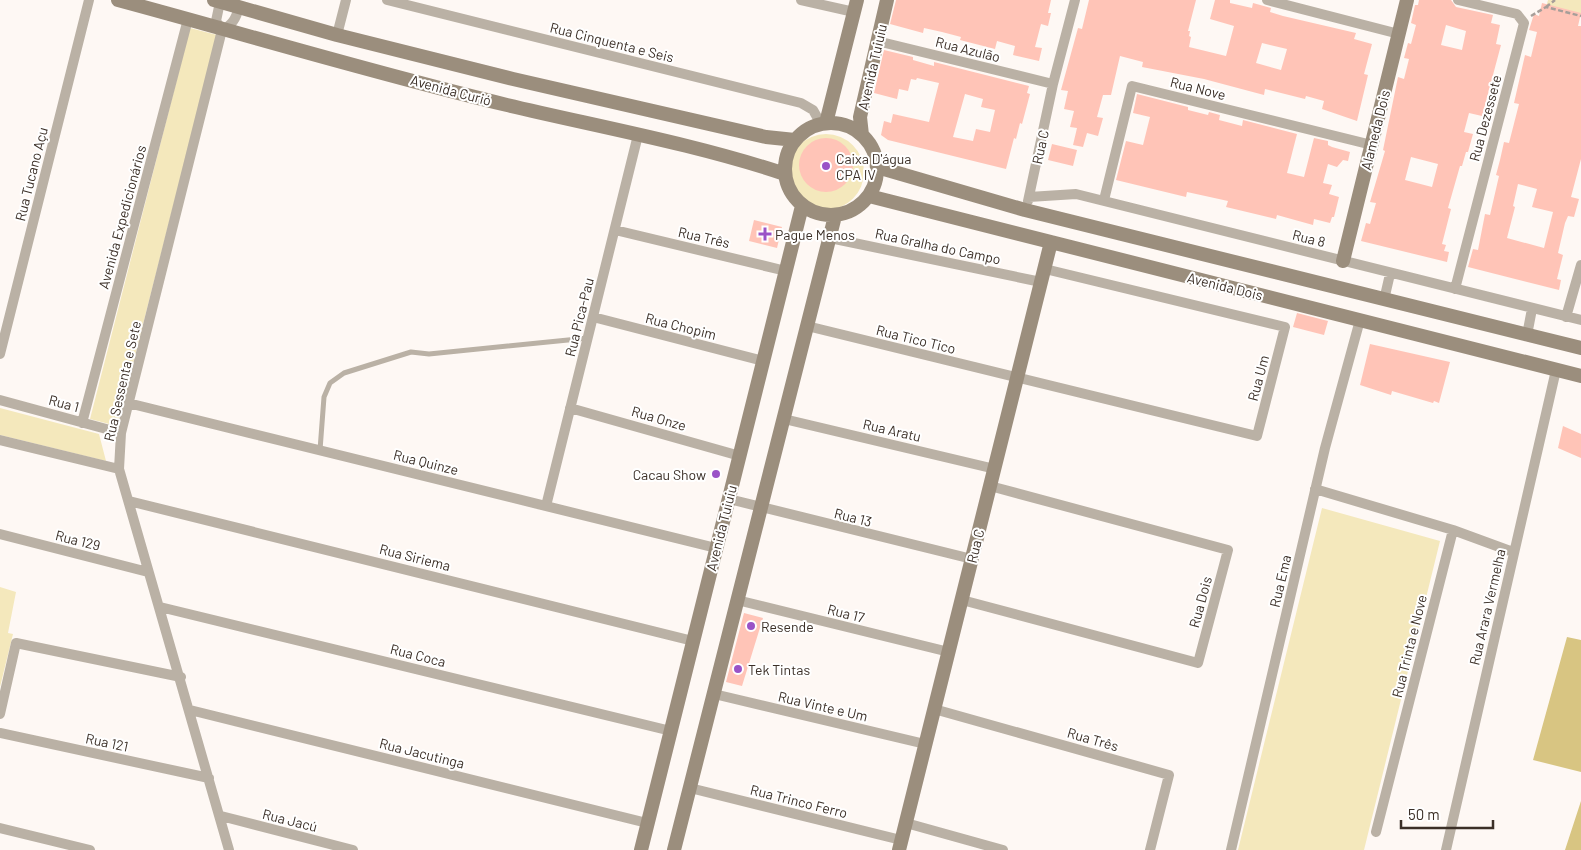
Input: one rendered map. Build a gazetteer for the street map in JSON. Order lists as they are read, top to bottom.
{
  "streets": {
    "main road": [
      "Avenida Tuiuiu",
      "Avenida Curió",
      "Alameda Dois",
      "Rua C",
      "Avenida Dois"
    ],
    "street": [
      "Rua Cinquenta e Seis",
      "Rua Azulão",
      "Rua Nove",
      "Rua Dezessete",
      "Rua Tucano Açu",
      "Avenida Expedicionários",
      "Rua Três",
      "Rua 8",
      "Rua Gralha do Campo",
      "Rua Pica-Pau",
      "Rua Chopim",
      "Rua Tico Tico",
      "Rua Um",
      "Rua Sessenta e Sete",
      "Rua 1",
      "Rua Onze",
      "Rua Aratu",
      "Rua Quinze",
      "Rua 13",
      "Rua 129",
      "Rua Siriema",
      "Rua Ema",
      "Rua Dois",
      "Rua Arara Vermelha",
      "Rua 17",
      "Rua Trinta e Nove",
      "Rua Coca",
      "Rua Vinte e Um",
      "Rua 121",
      "Rua Jacutinga",
      "Rua Trinco Ferro",
      "Rua Jacú"
    ]
  },
  "crossings": [
    ["Rua Cinquenta e Seis", "Avenida Tuiuiu"],
    ["Rua Cinquenta e Seis", "Avenida Curió"],
    ["Rua Cinquenta e Seis", "Avenida Dois"],
    ["Rua Azulão", "Avenida Tuiuiu"],
    ["Rua Azulão", "Rua C"],
    ["Avenida Tuiuiu", "Avenida Curió"],
    ["Avenida Tuiuiu", "Rua Três"],
    ["Avenida Tuiuiu", "Avenida Dois"],
    ["Avenida Tuiuiu", "Rua Chopim"],
    ["Avenida Tuiuiu", "Rua Onze"],
    ["Avenida Tuiuiu", "Rua Quinze"],
    ["Avenida Tuiuiu", "Rua 13"],
    ["Avenida Tuiuiu", "Rua Siriema"],
    ["Avenida Tuiuiu", "Rua Coca"],
    ["Avenida Tuiuiu", "Rua Jacutinga"],
    ["Rua Nove", "Alameda Dois"],
    ["Rua Nove", "Rua 8"],
    ["Avenida Curió", "Avenida Expedicionários"],
    ["Avenida Curió", "Avenida Dois"],
    ["Avenida Curió", "Rua Pica-Pau"],
    ["Avenida Curió", "Rua Sessenta e Sete"],
    ["Rua Dezessete", "Rua 8"],
    ["Alameda Dois", "Rua 8"],
    ["Rua C", "Rua Três"],
    ["Rua C", "Rua 8"],
    ["Rua C", "Rua Gralha do Campo"],
    ["Rua C", "Avenida Dois"],
    ["Rua C", "Rua Tico Tico"],
    ["Rua C", "Rua Um"],
    ["Rua C", "Rua Aratu"],
    ["Rua C", "Rua 13"],
    ["Rua C", "Rua Dois"],
    ["Rua C", "Rua 17"],
    ["Rua C", "Rua Vinte e Um"],
    ["Rua C", "Rua Trinco Ferro"],
    ["Avenida Expedicionários", "Rua 1"],
    ["Rua Três", "Rua Pica-Pau"],
    ["Rua 8", "Avenida Dois"],
    ["Rua Gralha do Campo", "Rua Um"],
    ["Avenida Dois", "Rua Ema"],
    ["Avenida Dois", "Rua Arara Vermelha"],
    ["Rua Pica-Pau", "Rua Chopim"],
    ["Rua Pica-Pau", "Rua Onze"],
    ["Rua Pica-Pau", "Rua Quinze"],
    ["Rua Tico Tico", "Rua Um"],
    ["Rua Sessenta e Sete", "Rua 1"],
    ["Rua Sessenta e Sete", "Rua Quinze"],
    ["Rua Sessenta e Sete", "Rua 129"],
    ["Rua Sessenta e Sete", "Rua Siriema"],
    ["Rua Sessenta e Sete", "Rua Coca"],
    ["Rua Sessenta e Sete", "Rua 121"],
    ["Rua Sessenta e Sete", "Rua Jacutinga"],
    ["Rua Sessenta e Sete", "Rua Jacú"]
  ],
  "places": {
    "other": [
      "Caixa D'água CPA IV",
      "Cacau Show",
      "Resende",
      "Tek Tintas"
    ],
    "health": ["Pague Menos"]
  },
  "scale_bar": "50 m"
}
